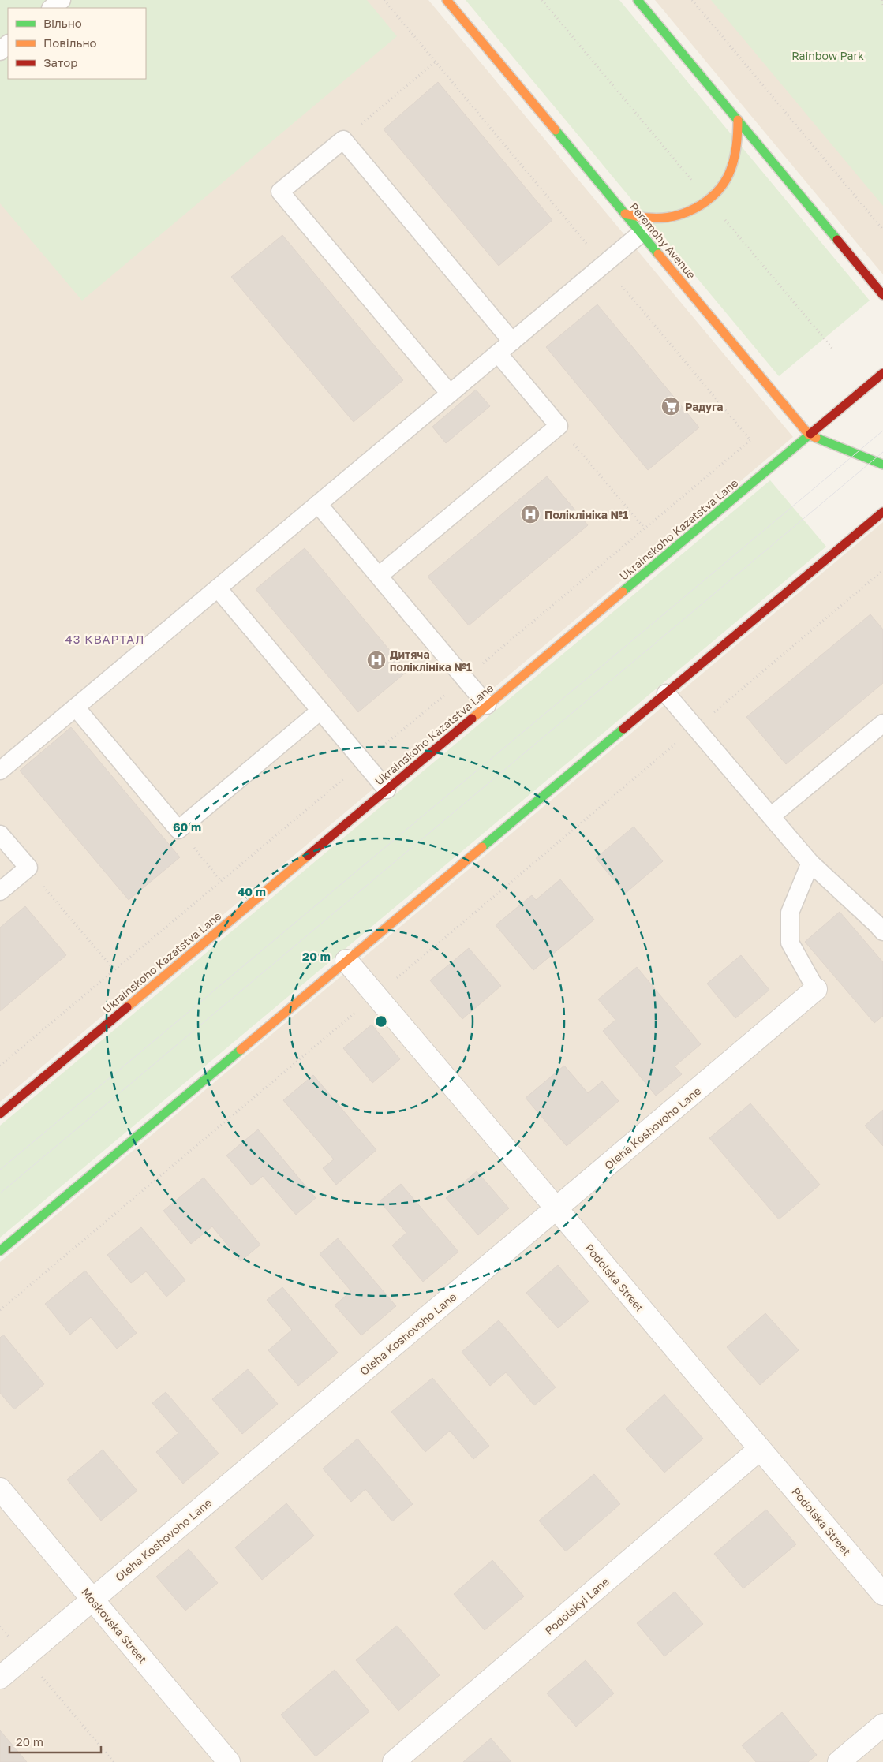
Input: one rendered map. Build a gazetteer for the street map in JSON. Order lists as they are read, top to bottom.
{
  "streets": {
    "street": [
      "Peremohy Avenue",
      "Ukrainskoho Kazatstva Lane",
      "Oleha Koshovoho Lane",
      "Podolska Street",
      "Podolskyi Lane",
      "Moskovska Street"
    ]
  },
  "crossings": [
    ["Peremohy Avenue", "Ukrainskoho Kazatstva Lane"],
    ["Oleha Koshovoho Lane", "Podolska Street"],
    ["Oleha Koshovoho Lane", "Moskovska Street"],
    ["Podolska Street", "Podolskyi Lane"]
  ],
  "districts": ["43 КВАРТАЛ"],
  "parks": ["Rainbow Park"],
  "places": {
    "supermarket": ["Радуга"],
    "hospital": ["Поліклініка №1", "Дитяча поліклініка №1"]
  },
  "legend": ["Вільно", "Повільно", "Затор"],
  "scale_bar": "20 m",
  "rings": ["60 m", "40 m", "20 m"]
}
